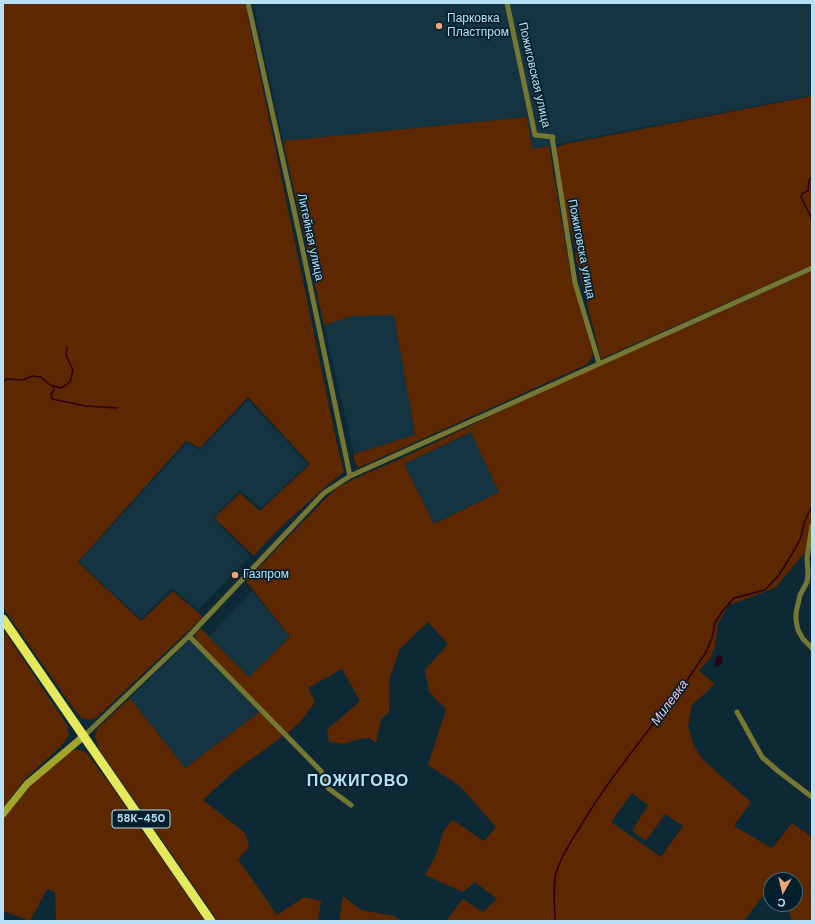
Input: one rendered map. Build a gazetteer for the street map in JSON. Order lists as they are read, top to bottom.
{
  "streets": {
    "highway": ["58К-450"],
    "street": ["Пожиговская улица", "Литейная улица", "Пожиговска улица"]
  },
  "crossings": [
    ["Пожиговская улица", "Пожиговска улица"]
  ],
  "districts": ["ПОЖИГОВО"],
  "water": ["Милевка"],
  "places": ["Парковка Пластпром", "Газпром"],
  "north": "bottom"
}
